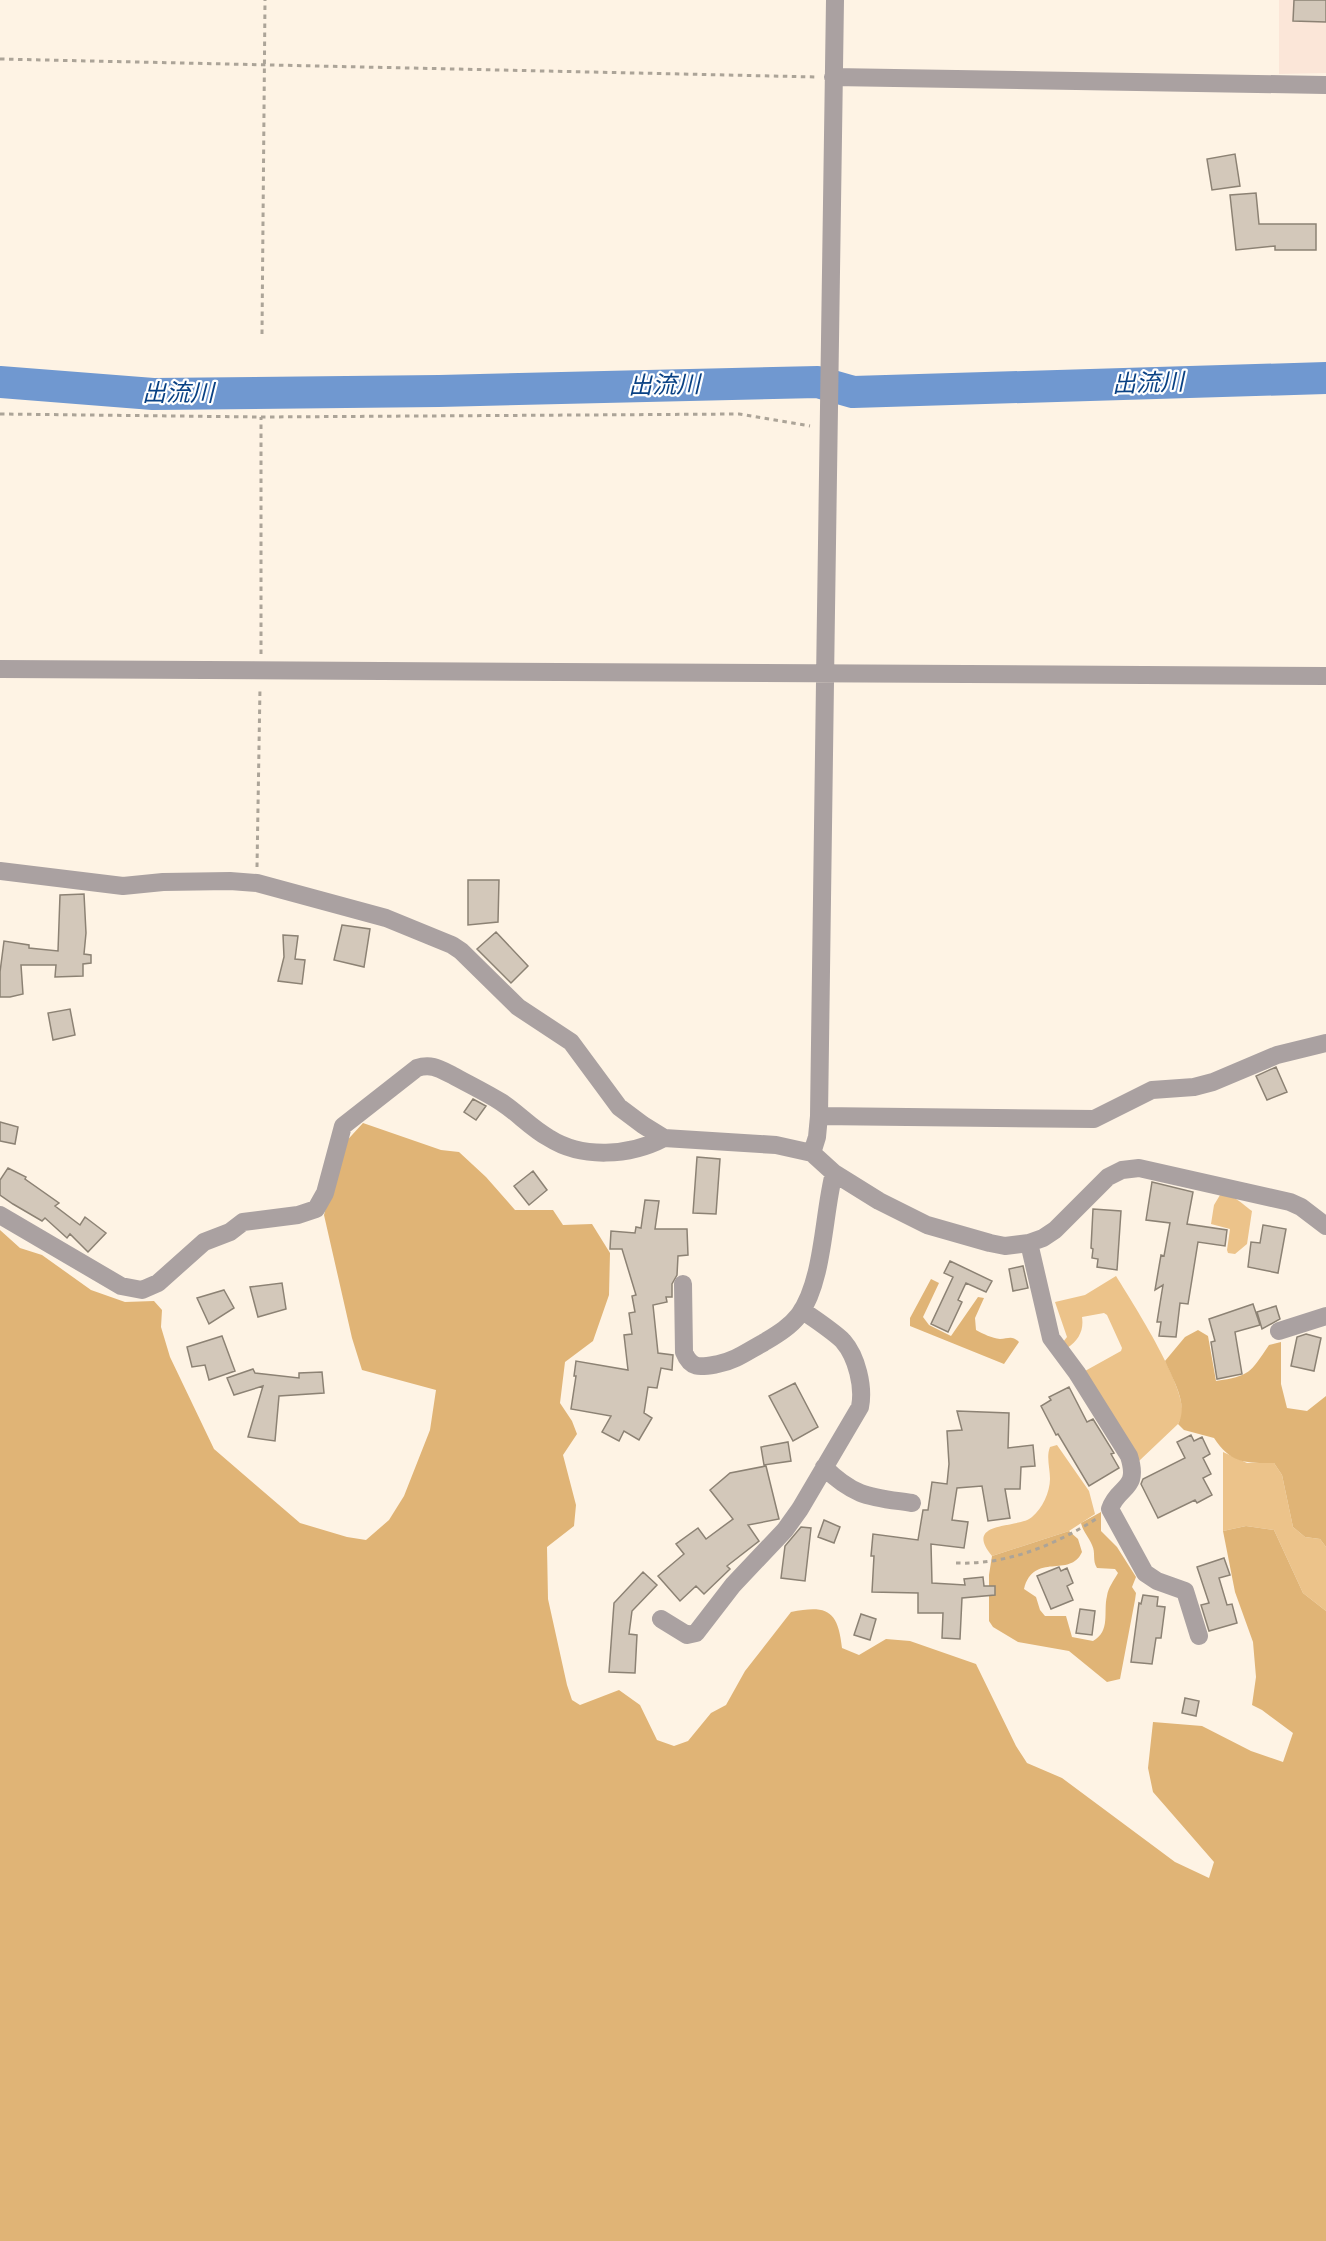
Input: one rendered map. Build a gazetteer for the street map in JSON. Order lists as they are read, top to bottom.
{
  "water": ["出流川"]
}
